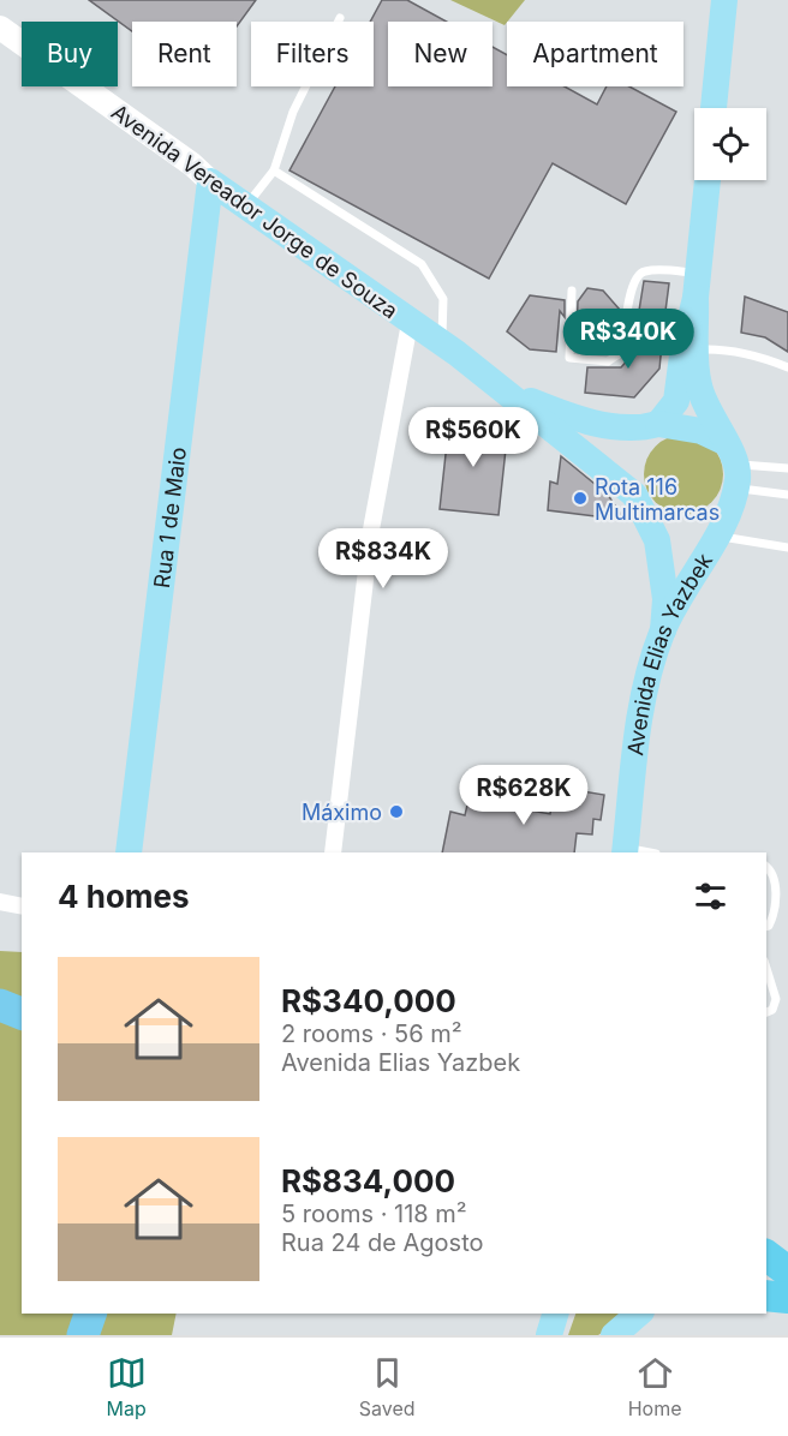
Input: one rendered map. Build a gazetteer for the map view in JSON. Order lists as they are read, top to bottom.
{
  "streets": {
    "main road": ["Avenida Vereador Jorge de Souza", "Rua 1 de Maio", "Avenida Elias Yazbek"]
  },
  "crossings": [
    ["Avenida Vereador Jorge de Souza", "Rua 1 de Maio"],
    ["Avenida Vereador Jorge de Souza", "Avenida Elias Yazbek"]
  ],
  "places": ["Rota 116 Multimarcas", "Máximo"],
  "page": {
    "chip": [
      "Buy",
      "Rent",
      "Filters",
      "New",
      "Apartment"
    ],
    "price": [
      "R$340K",
      "R$560K",
      "R$834K",
      "R$628K"
    ],
    "heading": "4 homes",
    "list": [
      {
        "name": "R$340,000",
        "note": "2 rooms · 56 m² · Avenida Elias Yazbek"
      },
      {
        "name": "R$834,000",
        "note": "5 rooms · 118 m² · Rua 24 de Agosto"
      }
    ],
    "tabs": ["Map", "Saved", "Home"]
  }
}
